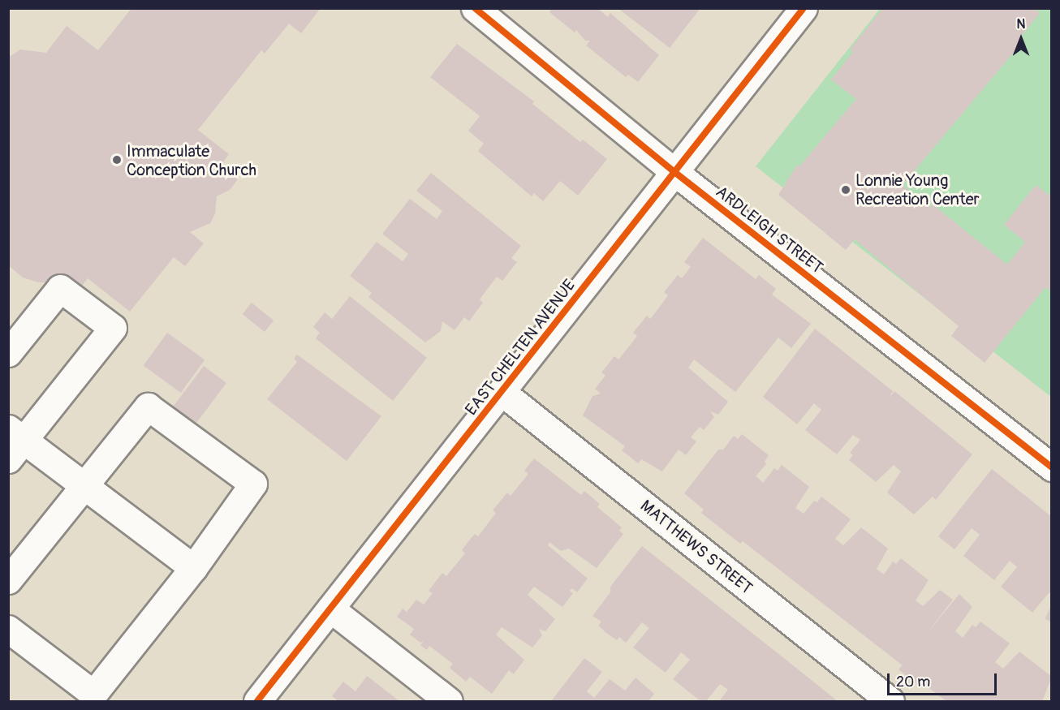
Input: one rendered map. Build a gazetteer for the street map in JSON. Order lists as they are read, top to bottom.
{
  "streets": {
    "street": ["ARDLEIGH STREET", "EAST CHELTEN AVENUE", "MATTHEWS STREET"]
  },
  "crossings": [
    ["ARDLEIGH STREET", "EAST CHELTEN AVENUE"],
    ["EAST CHELTEN AVENUE", "MATTHEWS STREET"]
  ],
  "places": ["Immaculate Conception Church", "Lonnie Young Recreation Center"],
  "scale_bar": "20 m",
  "north": "top"
}
